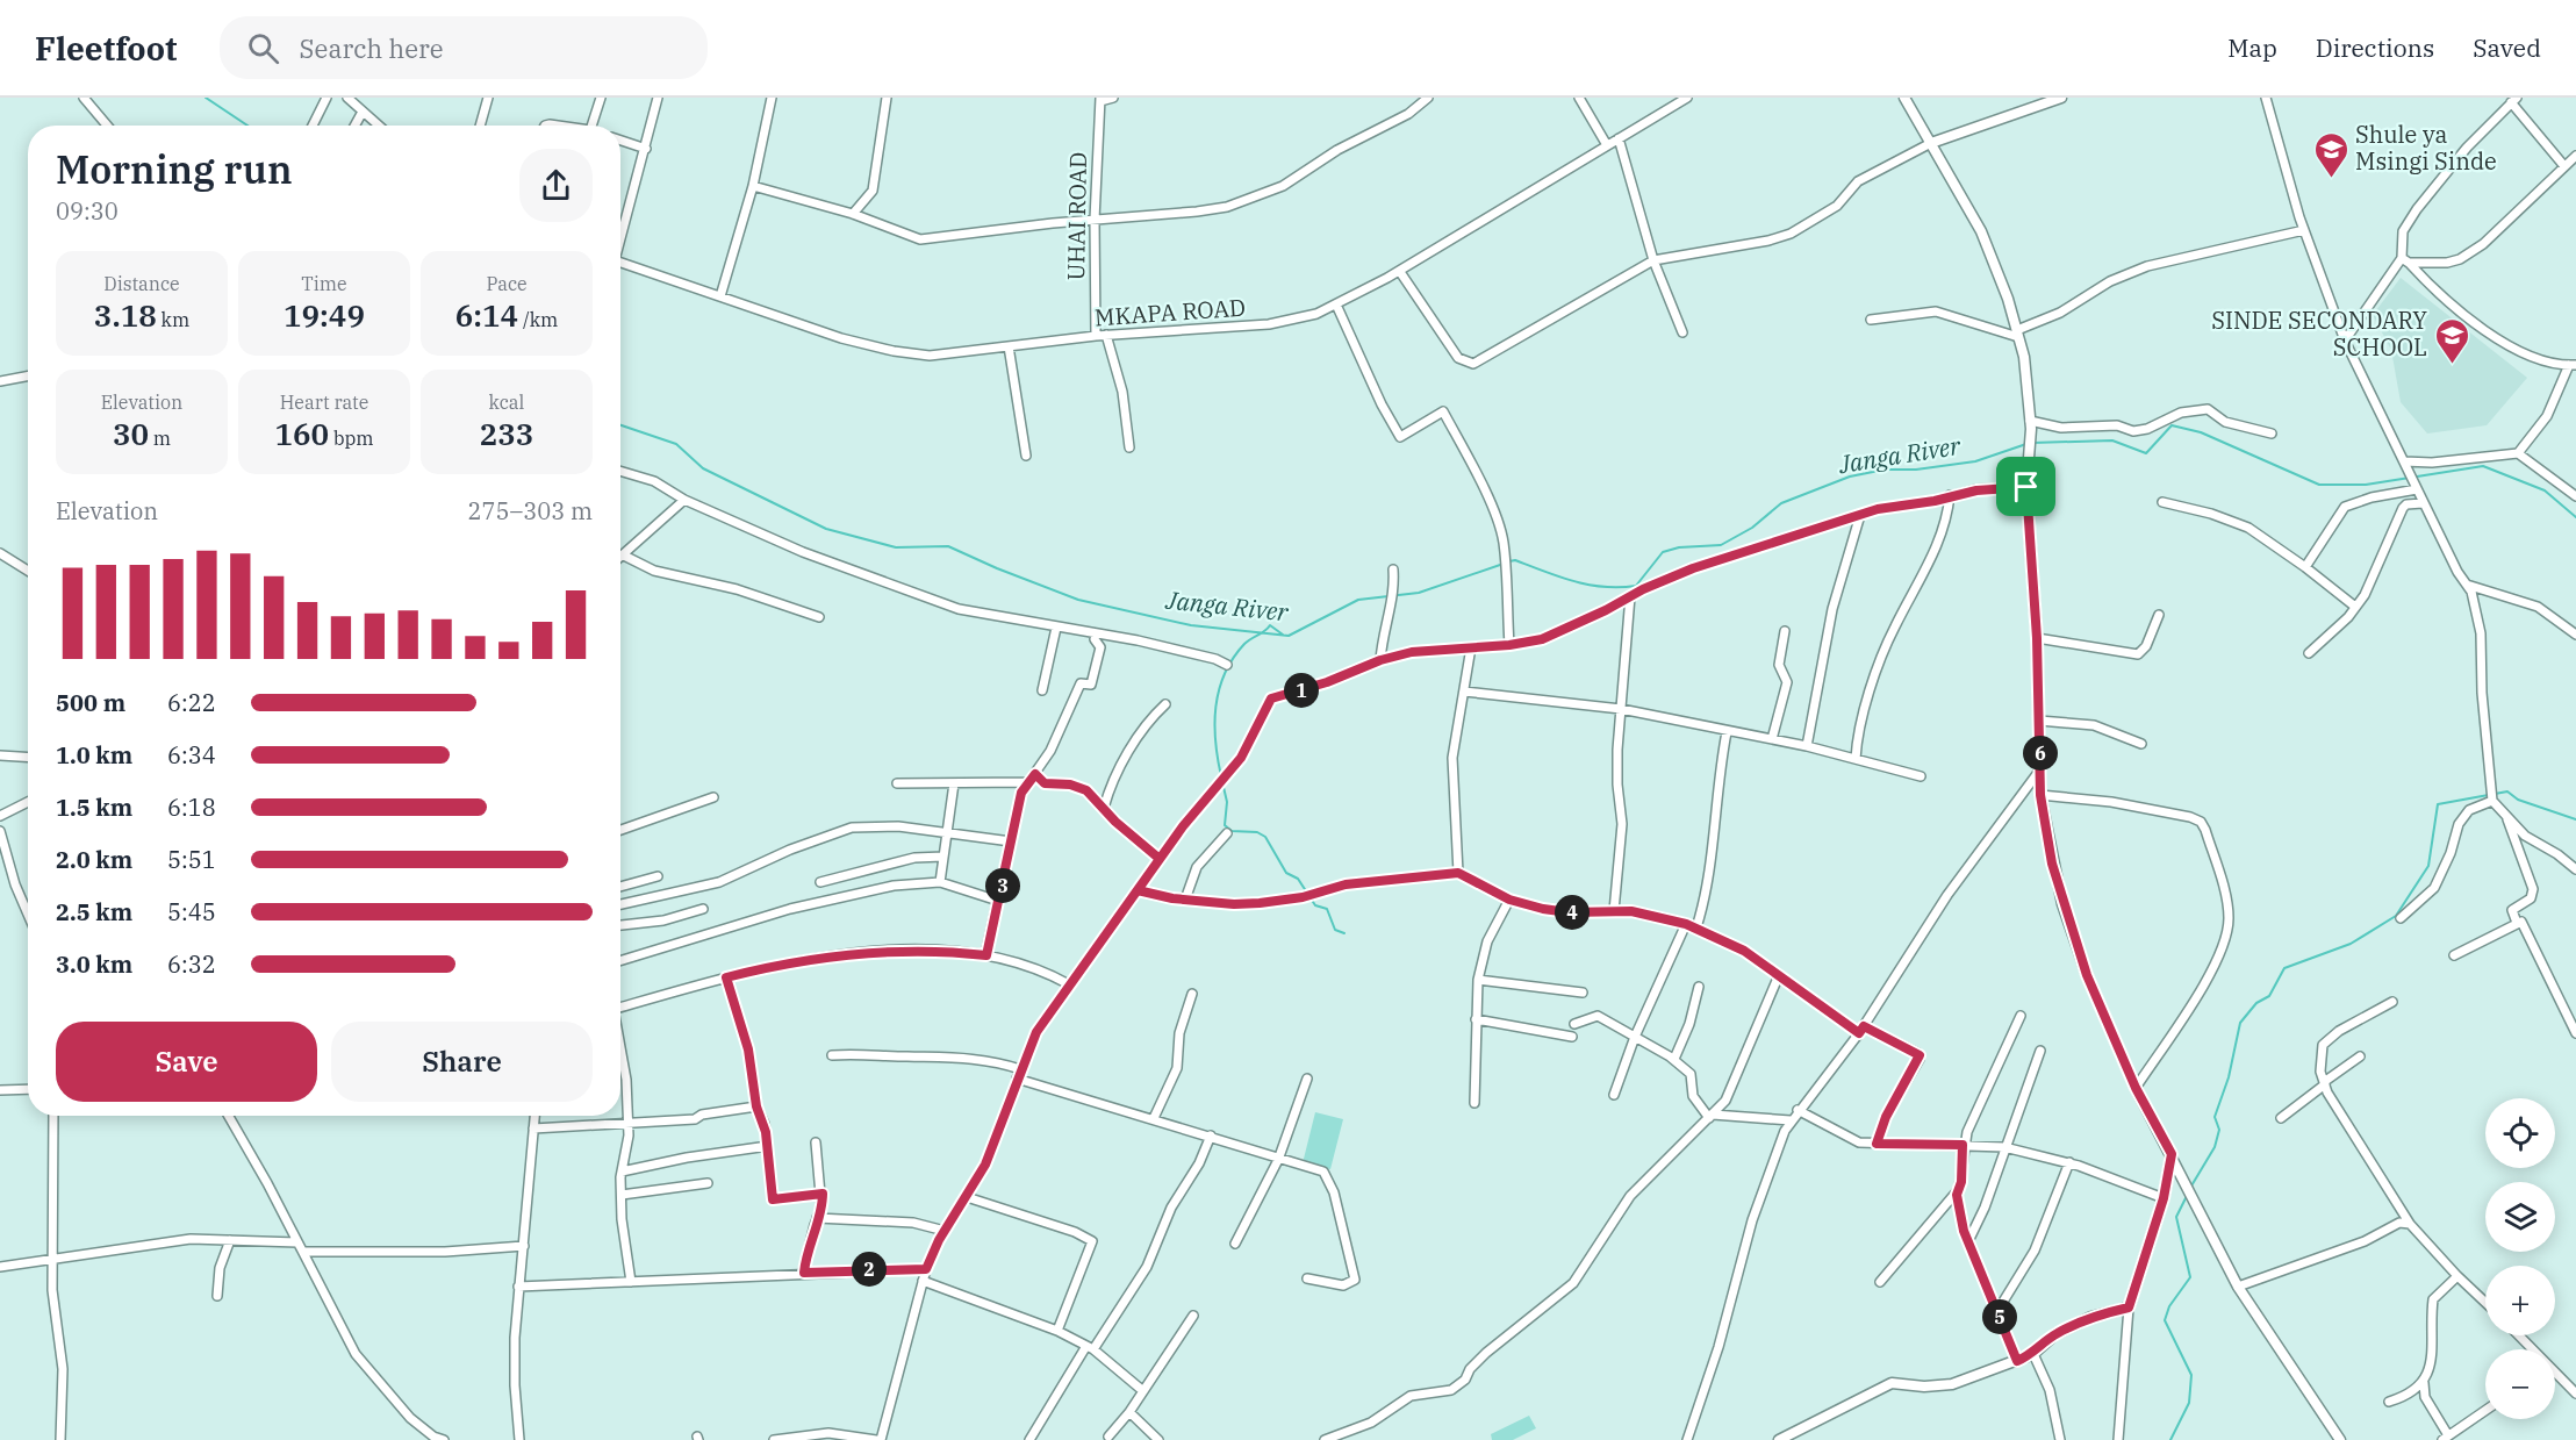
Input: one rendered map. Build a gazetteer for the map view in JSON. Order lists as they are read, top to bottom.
{
  "streets": {
    "street": ["UHAI ROAD", "MKAPA ROAD"]
  },
  "crossings": [
    ["UHAI ROAD", "MKAPA ROAD"]
  ],
  "water": ["Janga River"],
  "places": {
    "school or university": ["Shule ya Msingi Sinde", "SINDE SECONDARY SCHOOL"]
  },
  "page": {
    "header": "Fleetfoot",
    "search": "Search here",
    "nav": ["Map", "Directions", "Saved"],
    "heading": ["Morning run", "09:30"],
    "stats": [
      ["Distance", "3.18 km"],
      ["Time", "19:49"],
      ["Pace", "6:14 /km"],
      ["Elevation", "30 m"],
      ["Heart rate", "160 bpm"],
      ["kcal", "233"]
    ],
    "chart": ["Elevation", "275–303 m"],
    "pins": [
      "1",
      "6",
      "3",
      "4",
      "2",
      "5"
    ],
    "list": [
      {
        "name": "500 m",
        "note": "6:22"
      },
      {
        "name": "1.0 km",
        "note": "6:34"
      },
      {
        "name": "1.5 km",
        "note": "6:18"
      },
      {
        "name": "2.0 km",
        "note": "5:51"
      },
      {
        "name": "2.5 km",
        "note": "5:45"
      },
      {
        "name": "3.0 km",
        "note": "6:32"
      }
    ],
    "buttons": ["Save", "Share"],
    "map_buttons": ["+", "−"]
  }
}
